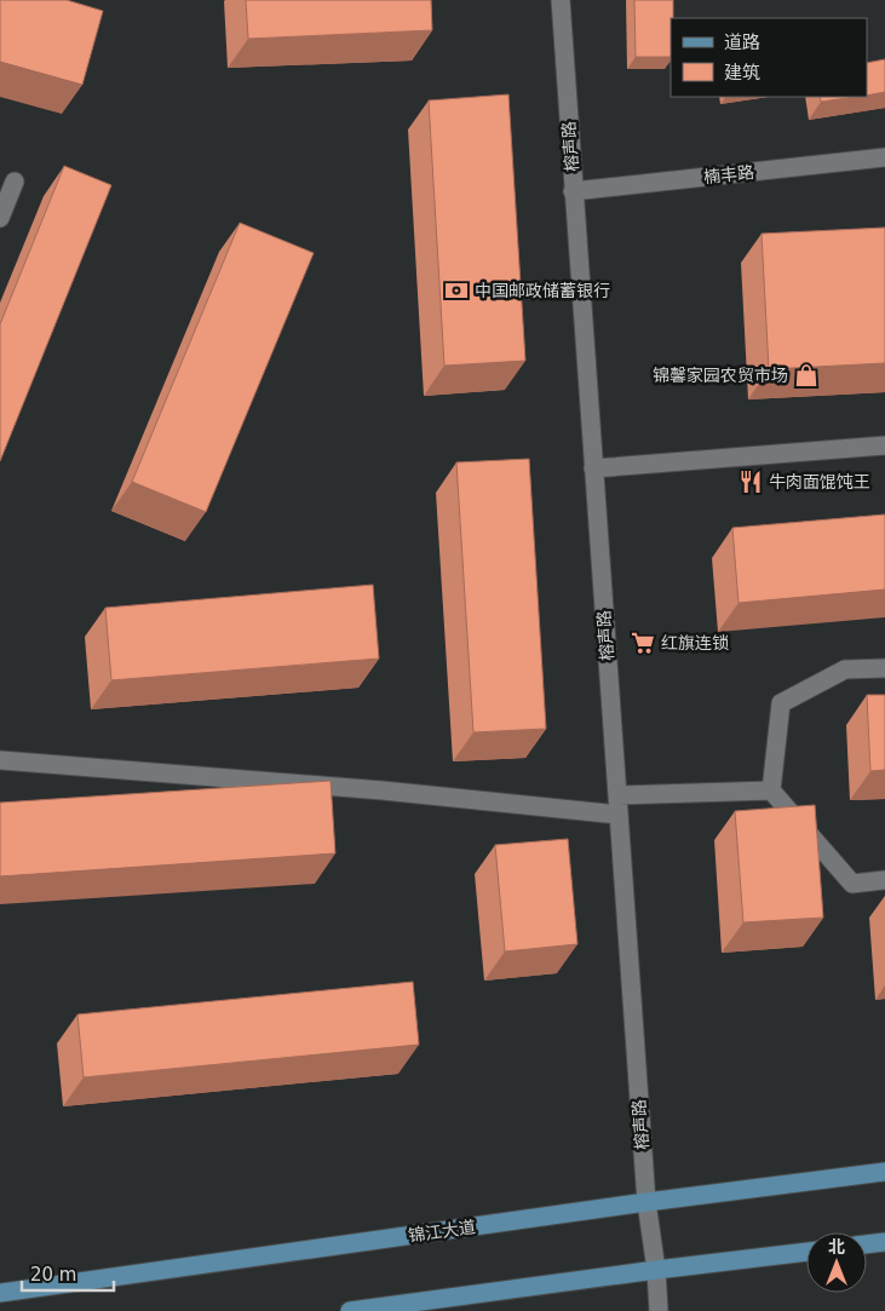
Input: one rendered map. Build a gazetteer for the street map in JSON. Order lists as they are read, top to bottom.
{
  "streets": {
    "main road": ["锦江大道"],
    "street": ["榕声路", "楠丰路"]
  },
  "crossings": [
    ["榕声路", "楠丰路"],
    ["榕声路", "锦江大道"]
  ],
  "places": {
    "bank": ["中国邮政储蓄银行"],
    "shop": ["锦馨家园农贸市场"],
    "restaurant": ["牛肉面馄饨王"],
    "supermarket": ["红旗连锁"]
  },
  "legend": ["道路", "建筑"],
  "scale_bar": "20 m",
  "north": "top"
}
